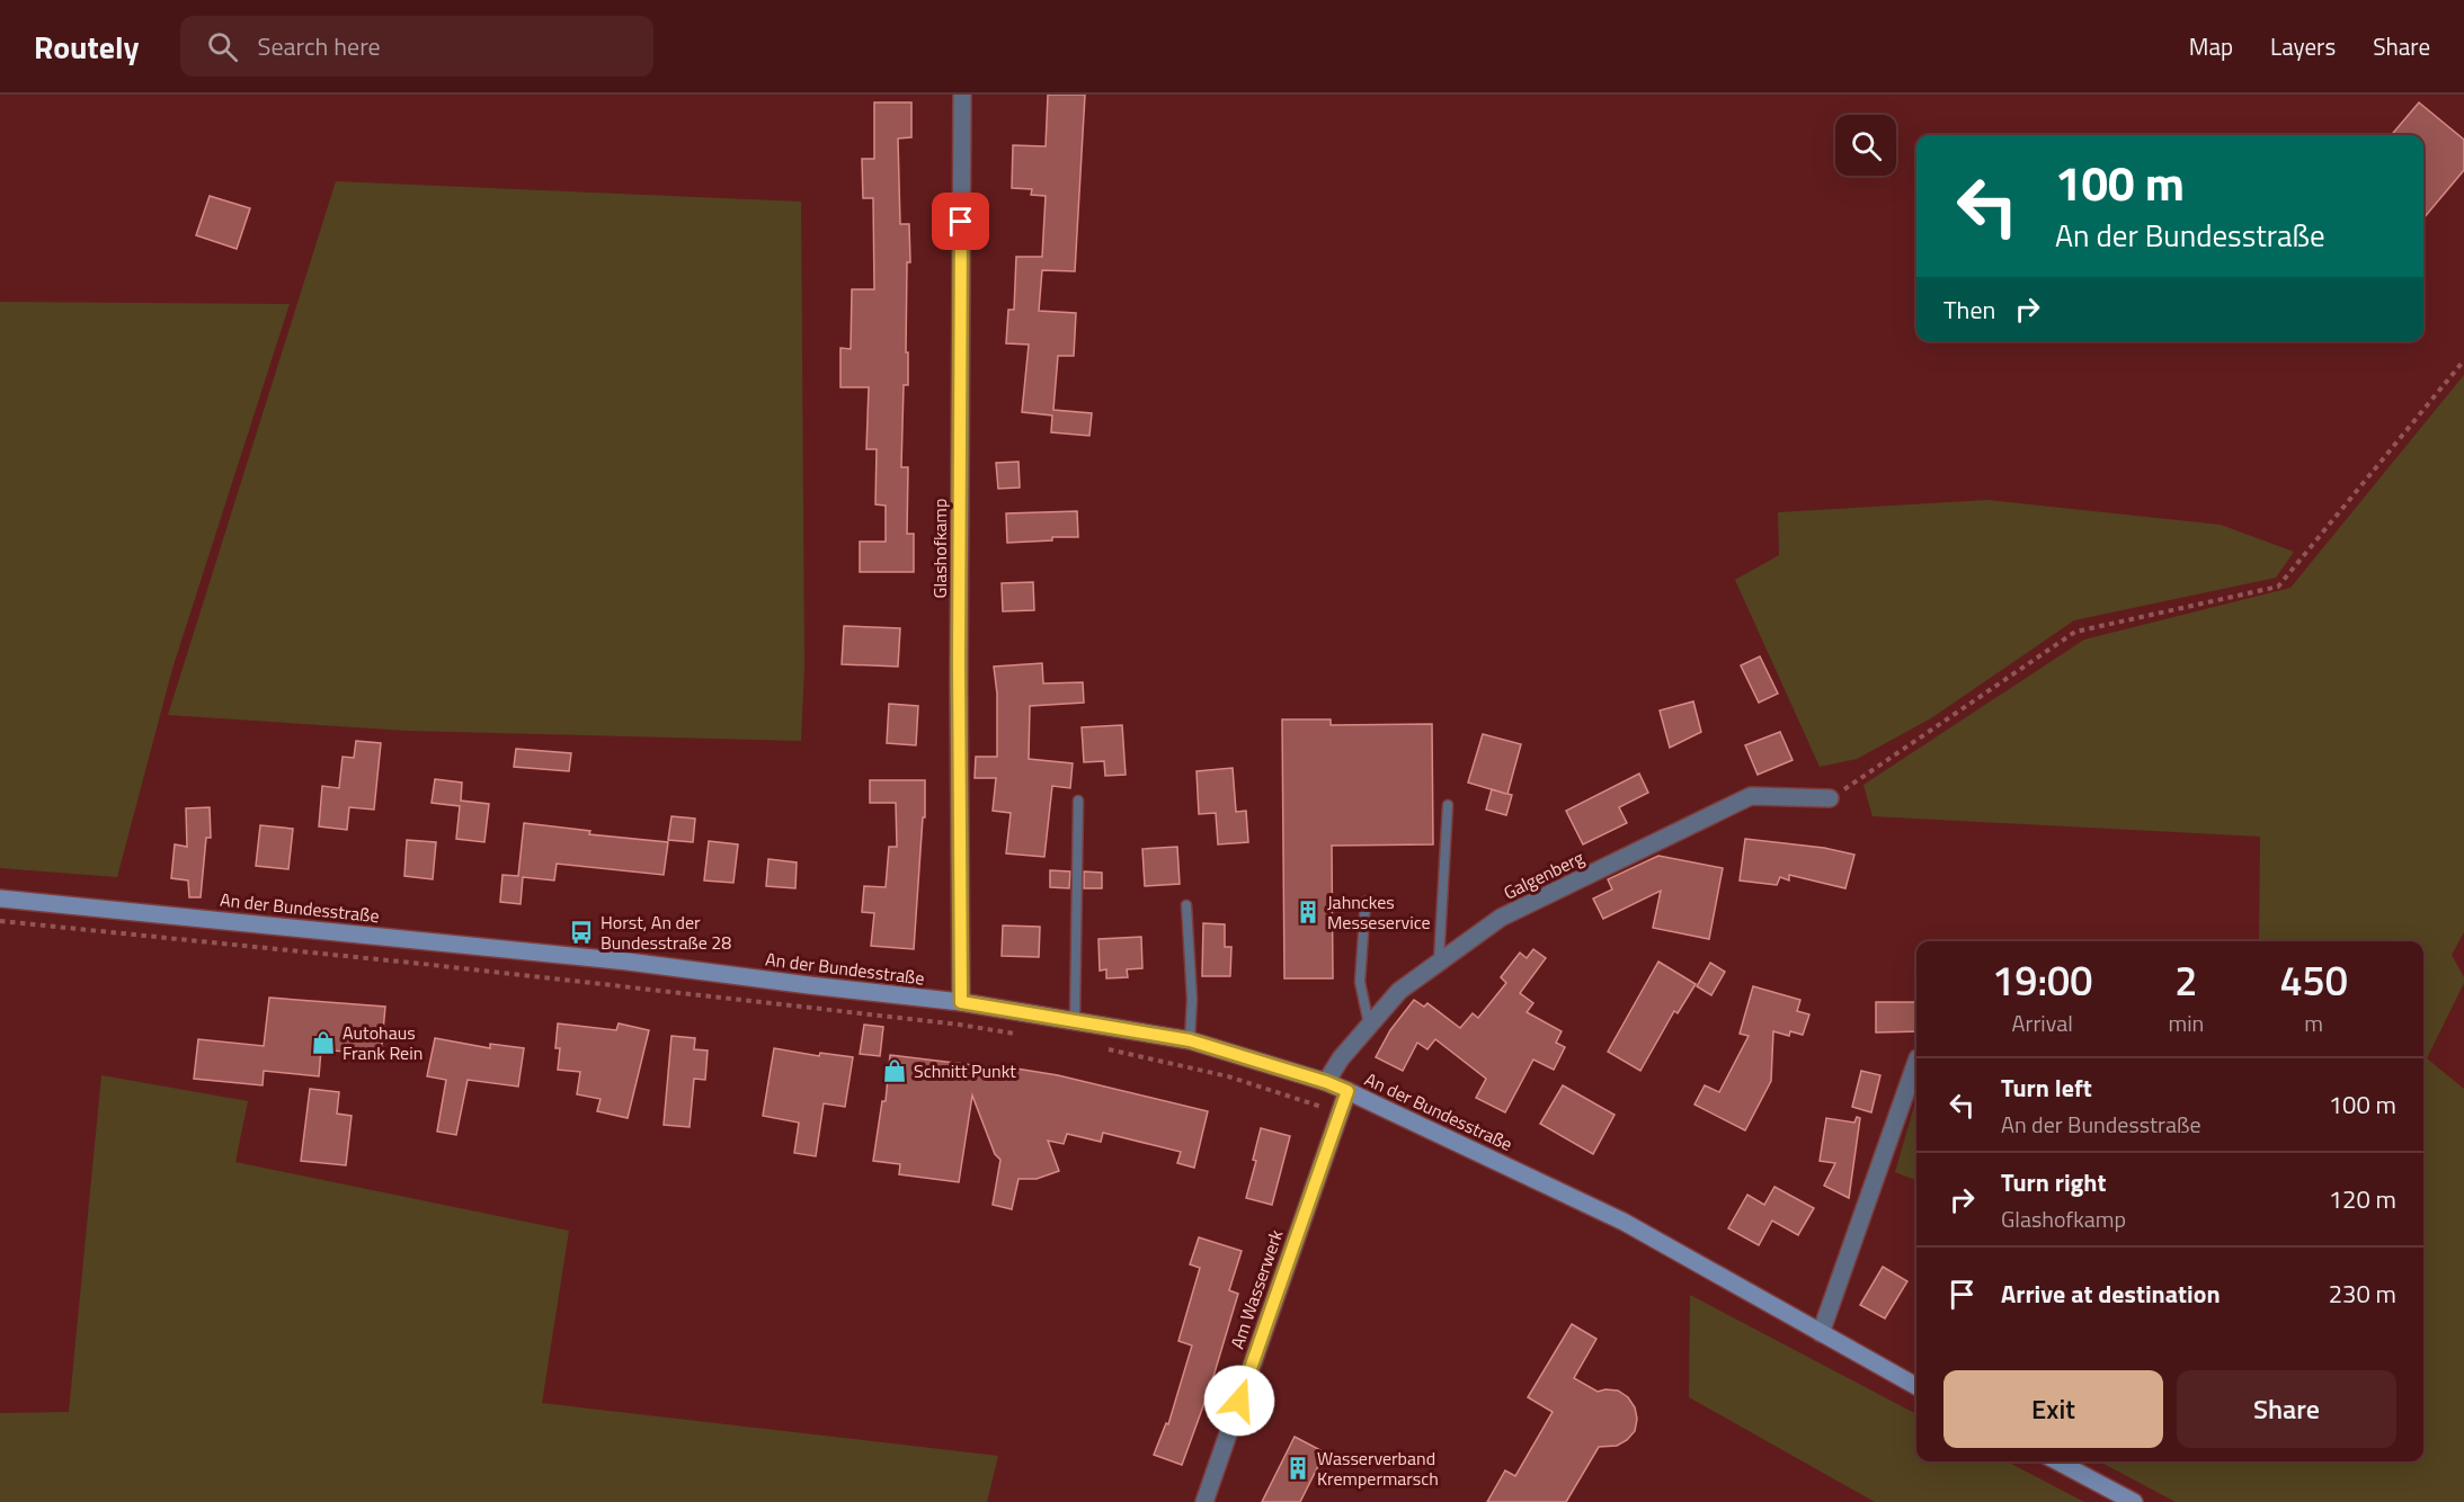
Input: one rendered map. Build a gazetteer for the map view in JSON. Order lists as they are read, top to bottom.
{
  "streets": {
    "main road": ["An der Bundesstraße"],
    "street": ["Glashofkamp", "Galgenberg", "Am Wasserwerk"]
  },
  "crossings": [
    ["Glashofkamp", "An der Bundesstraße"],
    ["Galgenberg", "An der Bundesstraße"],
    ["An der Bundesstraße", "Am Wasserwerk"]
  ],
  "places": {
    "building": ["Jahnckes Messeservice", "Wasserverband Krempermarsch"],
    "bus stop": ["Horst, An der Bundesstraße 28"],
    "shop": ["Autohaus Frank Rein", "Schnitt Punkt"]
  },
  "page": {
    "header": "Routely",
    "search": "Search here",
    "nav": ["Map", "Layers", "Share"],
    "turn": ["100 m", "An der Bundesstraße"],
    "then": "Then",
    "eta": [
      "19:00",
      "Arrival",
      "2",
      "min",
      "450",
      "m"
    ],
    "list": [
      {
        "name": "Turn left",
        "note": "An der Bundesstraße",
        "value": "100 m"
      },
      {
        "name": "Turn right",
        "note": "Glashofkamp",
        "value": "120 m"
      },
      {
        "name": "Arrive at destination",
        "value": "230 m"
      }
    ],
    "buttons": ["Exit", "Share"]
  }
}
